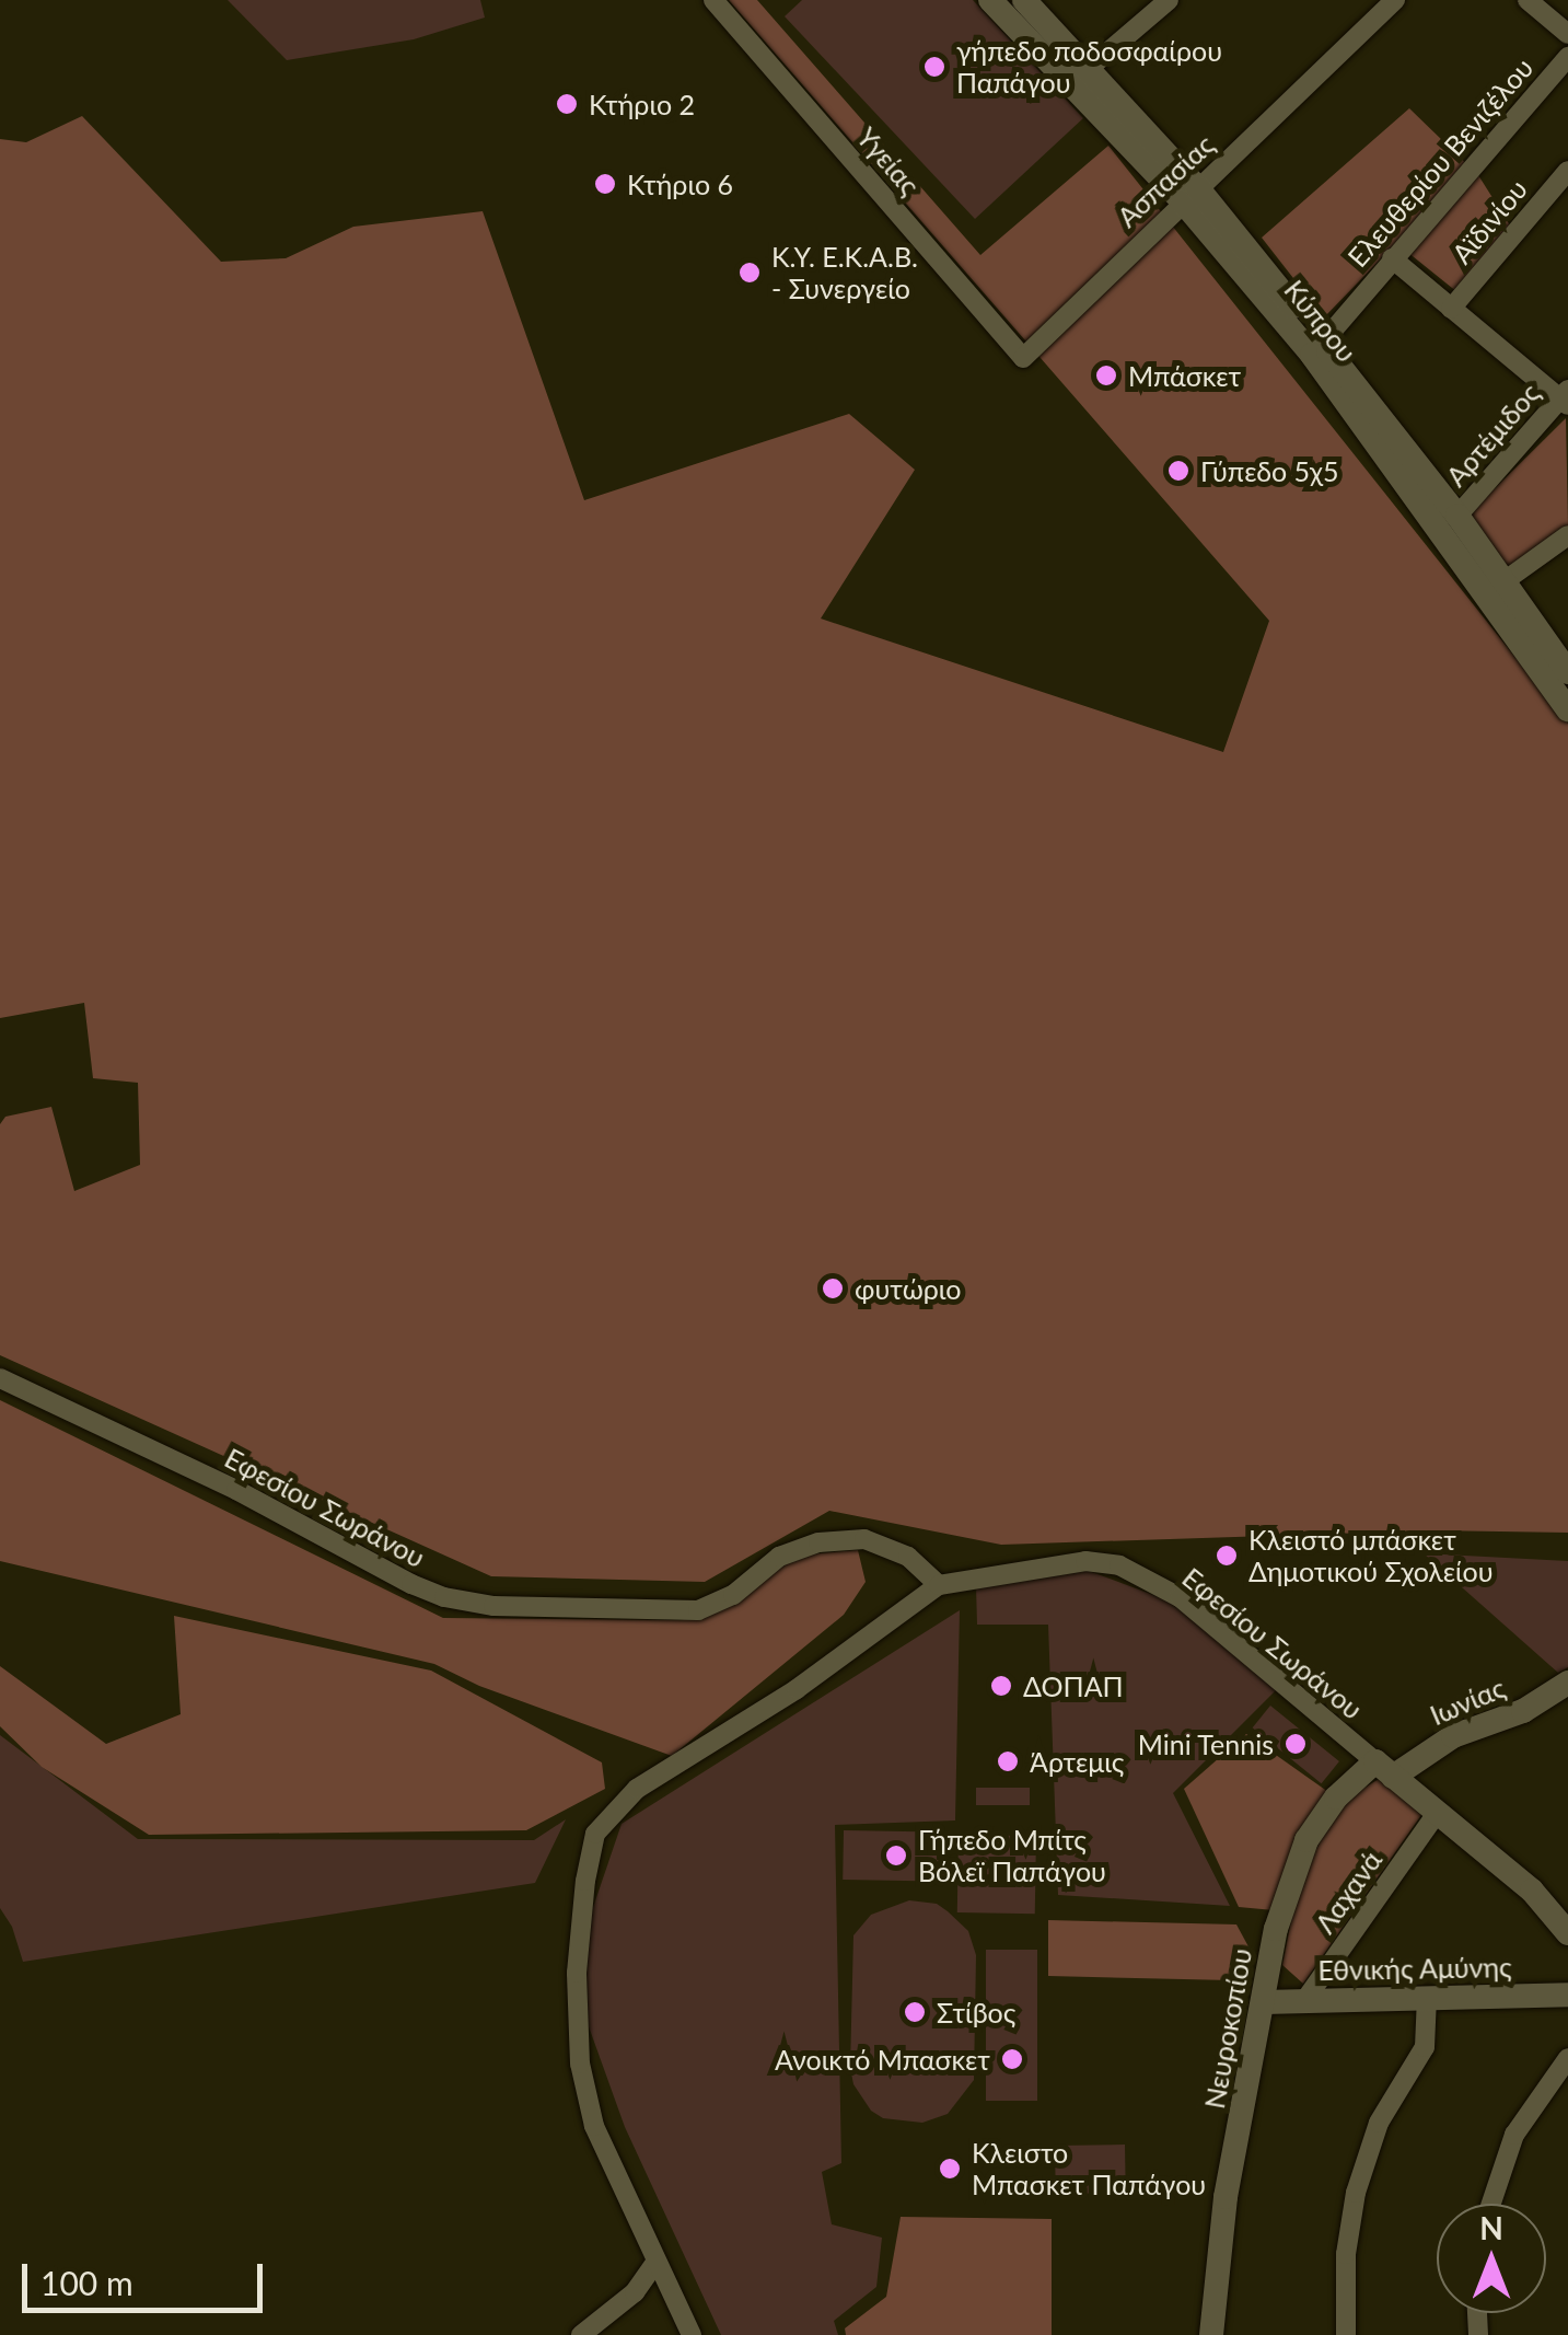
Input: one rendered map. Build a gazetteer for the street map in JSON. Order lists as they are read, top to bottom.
{
  "streets": {
    "street": [
      "Υγείας",
      "Ελευθερίου Βενιζέλου",
      "Ασπασίας",
      "Αϊδινίου",
      "Κύπρου",
      "Αρτέμιδος",
      "Εφεσίου Σωράνου",
      "Ιωνίας",
      "Λαχανά",
      "Εθνικής Αμύνης",
      "Νευροκοπίου"
    ]
  },
  "crossings": [
    ["Υγείας", "Ασπασίας"],
    ["Ελευθερίου Βενιζέλου", "Κύπρου"],
    ["Ασπασίας", "Κύπρου"],
    ["Κύπρου", "Αρτέμιδος"],
    ["Εφεσίου Σωράνου", "Ιωνίας"],
    ["Εφεσίου Σωράνου", "Νευροκοπίου"],
    ["Ιωνίας", "Νευροκοπίου"],
    ["Λαχανά", "Εθνικής Αμύνης"],
    ["Εθνικής Αμύνης", "Νευροκοπίου"]
  ],
  "places": [
    "γήπεδο ποδοσφαίρου Παπάγου",
    "Κτήριο 2",
    "Κτήριο 6",
    "Κ.Υ. Ε.Κ.Α.Β. - Συνεργείο",
    "Μπάσκετ",
    "Γύπεδο 5χ5",
    "φυτώριο",
    "Κλειστό μπάσκετ Δημοτικού Σχολείου",
    "ΔΟΠΑΠ",
    "Mini Tennis",
    "Άρτεμις",
    "Γήπεδο Μπίτς Βόλεϊ Παπάγου",
    "Στίβος",
    "Ανοικτό Μπασκετ",
    "Κλειστο Μπασκετ Παπάγου"
  ],
  "scale_bar": "100 m",
  "north": "top"
}
